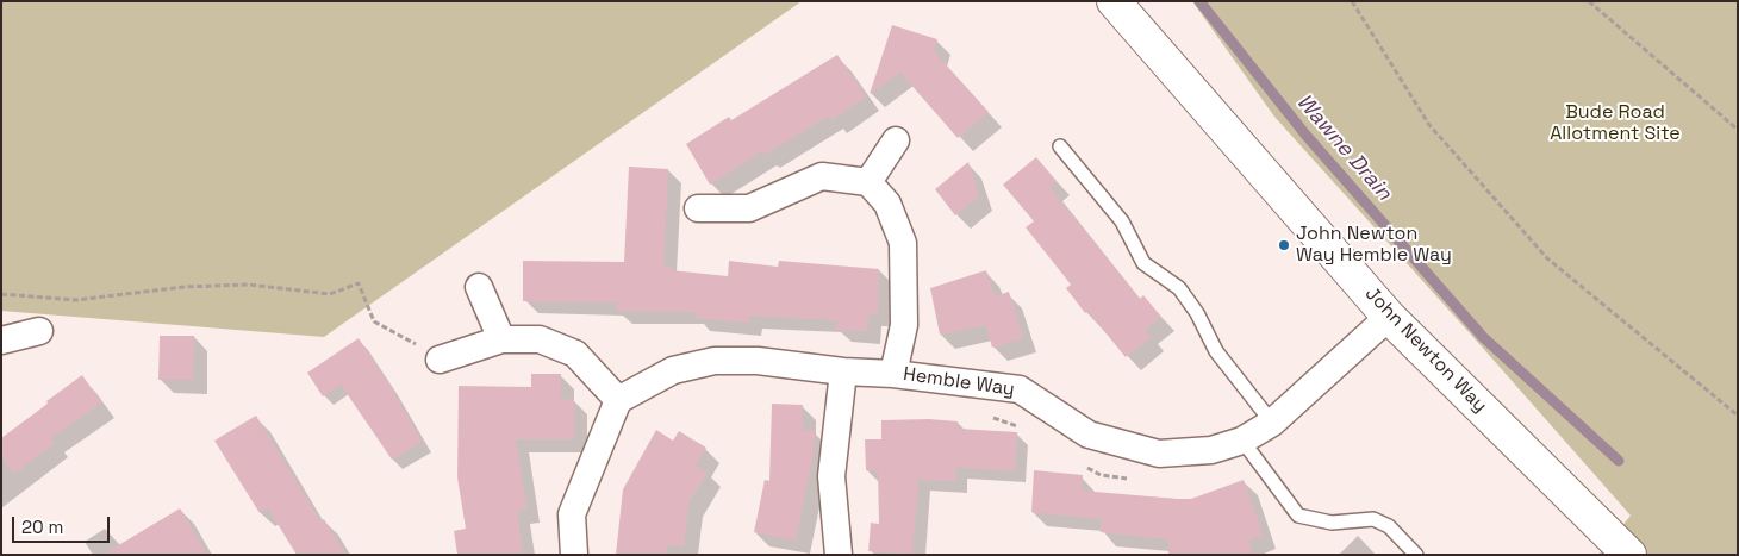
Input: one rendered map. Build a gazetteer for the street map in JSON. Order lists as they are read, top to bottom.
{
  "streets": {
    "street": ["John Newton Way", "Hemble Way"]
  },
  "crossings": [
    ["John Newton Way", "Hemble Way"]
  ],
  "water": ["Wawne Drain"],
  "parks": ["Bude Road Allotment Site"],
  "places": ["John Newton Way Hemble Way"],
  "scale_bar": "20 m"
}
